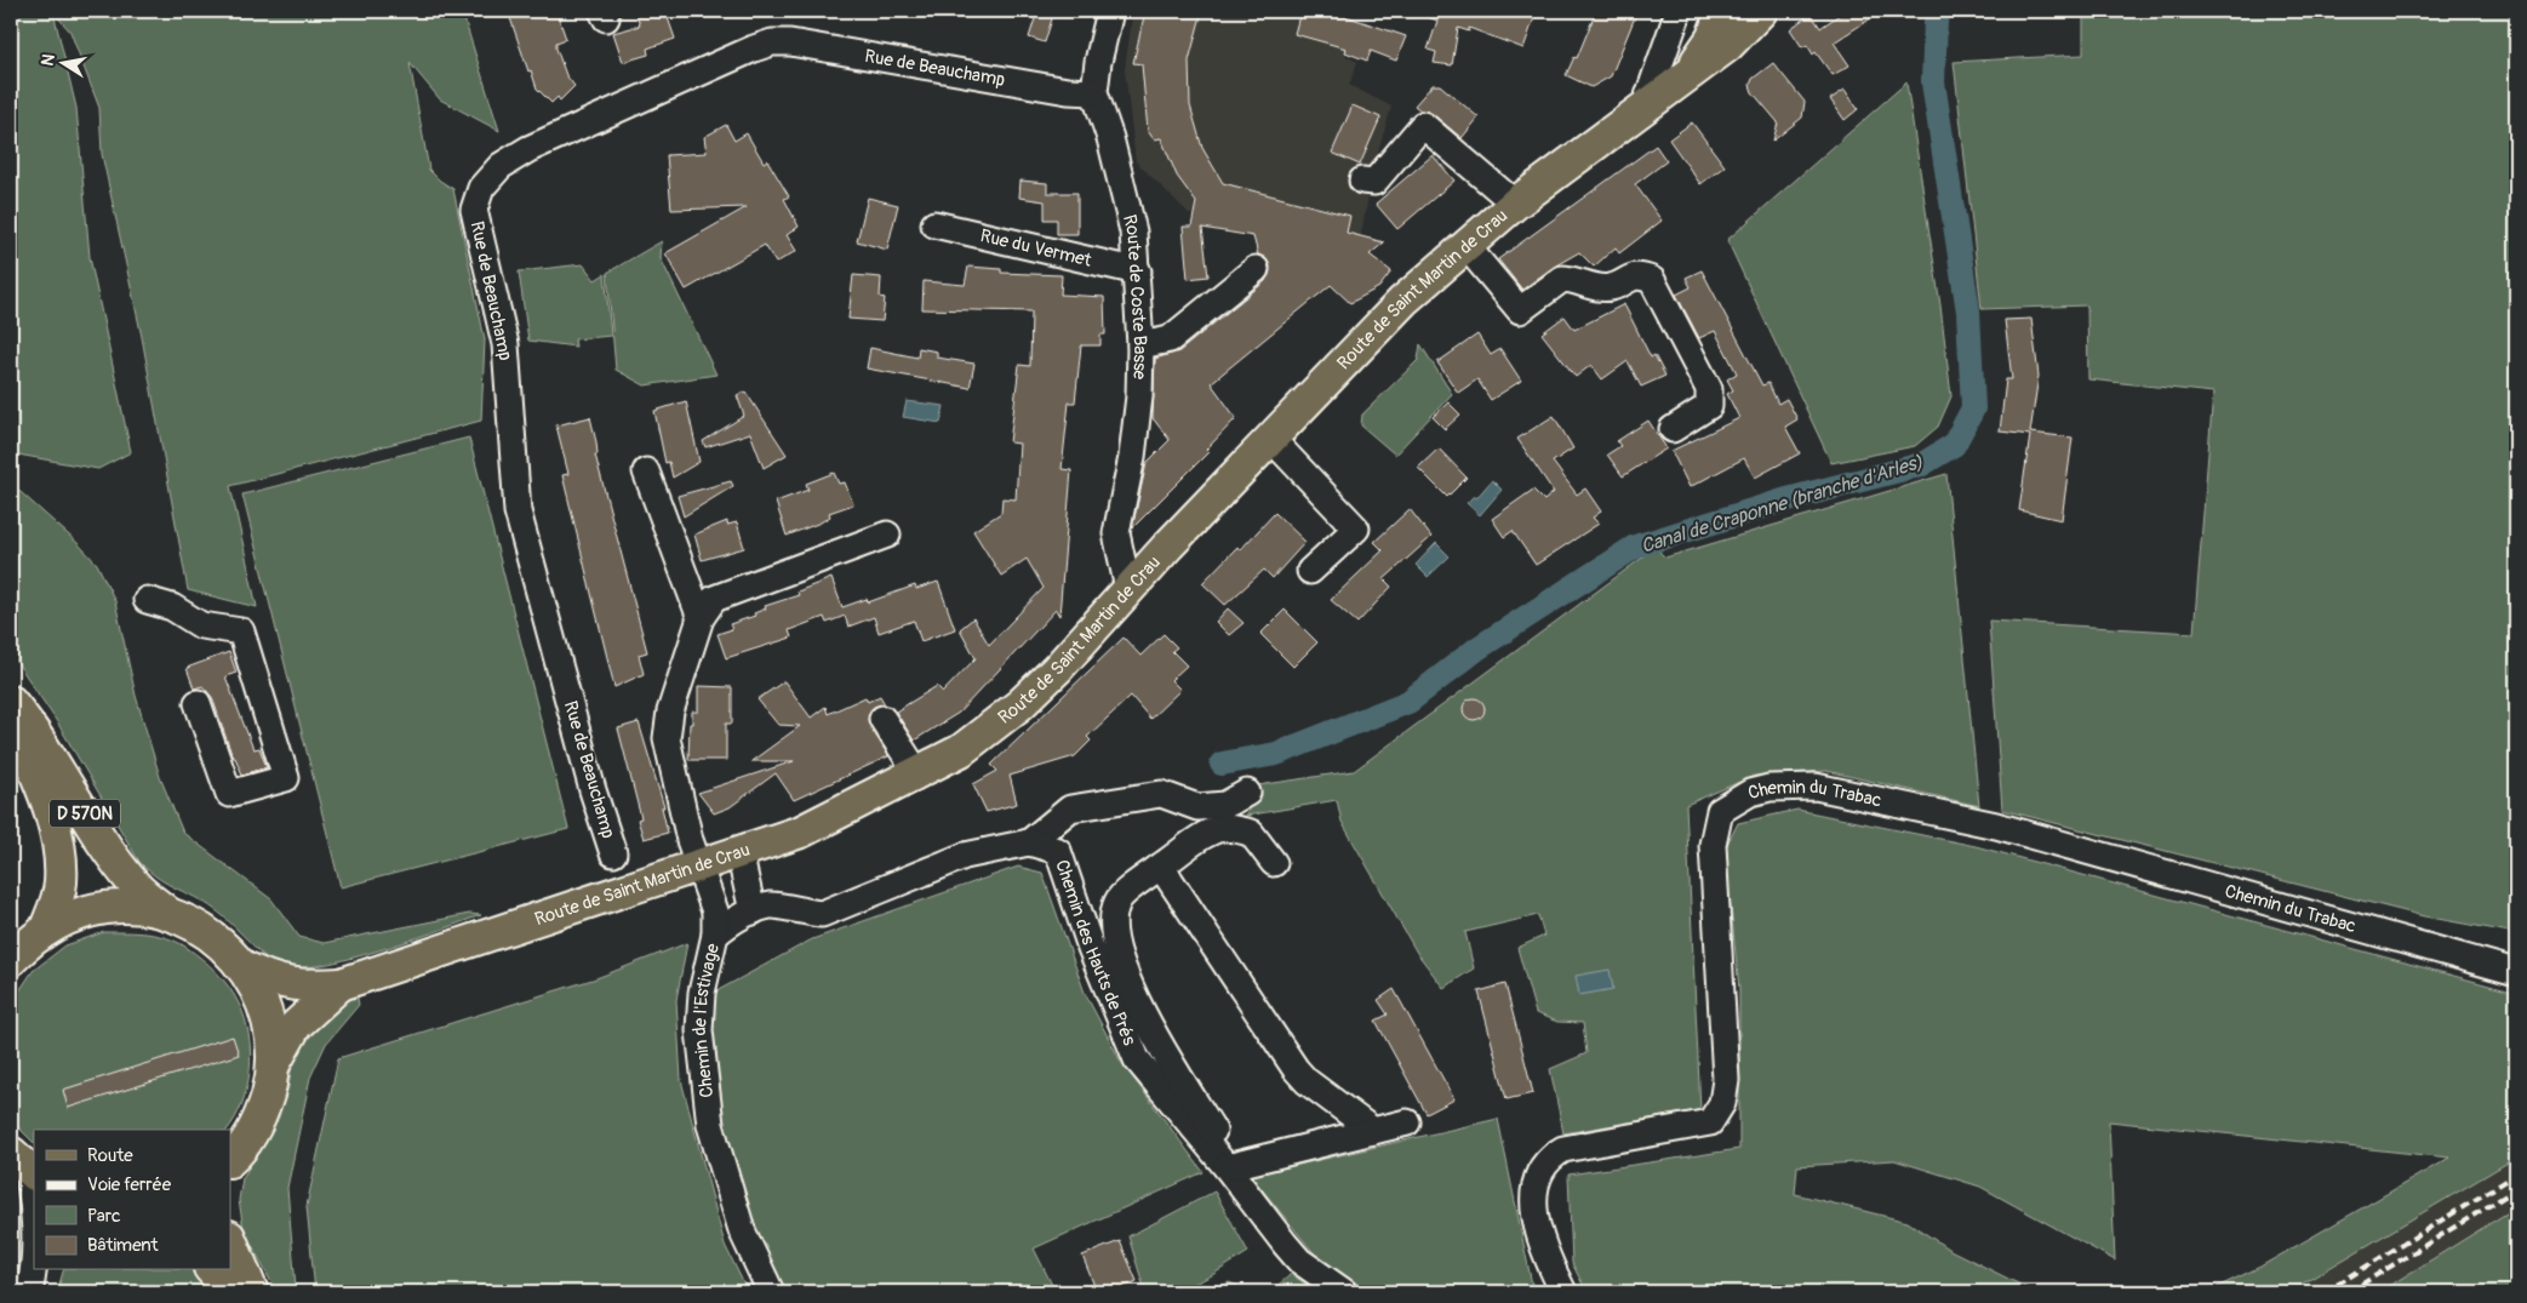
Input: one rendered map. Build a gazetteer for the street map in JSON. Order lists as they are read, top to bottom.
{
  "streets": {
    "main road": ["Route de Saint Martin de Crau", "D 570N"],
    "street": [
      "Rue de Beauchamp",
      "Rue du Vermet",
      "Route de Coste Basse",
      "Chemin du Trabac",
      "Chemin des Hauts de Prés",
      "Chemin de l'Estivage"
    ]
  },
  "crossings": [
    ["Rue de Beauchamp", "Route de Coste Basse"],
    ["Rue du Vermet", "Route de Coste Basse"],
    ["Route de Saint Martin de Crau", "Route de Coste Basse"],
    ["Route de Saint Martin de Crau", "Chemin de l'Estivage"]
  ],
  "water": ["Canal de Craponne (branche d'Arles)"],
  "legend": [
    "Route",
    "Voie ferrée",
    "Parc",
    "Bâtiment"
  ],
  "north": "left"
}
